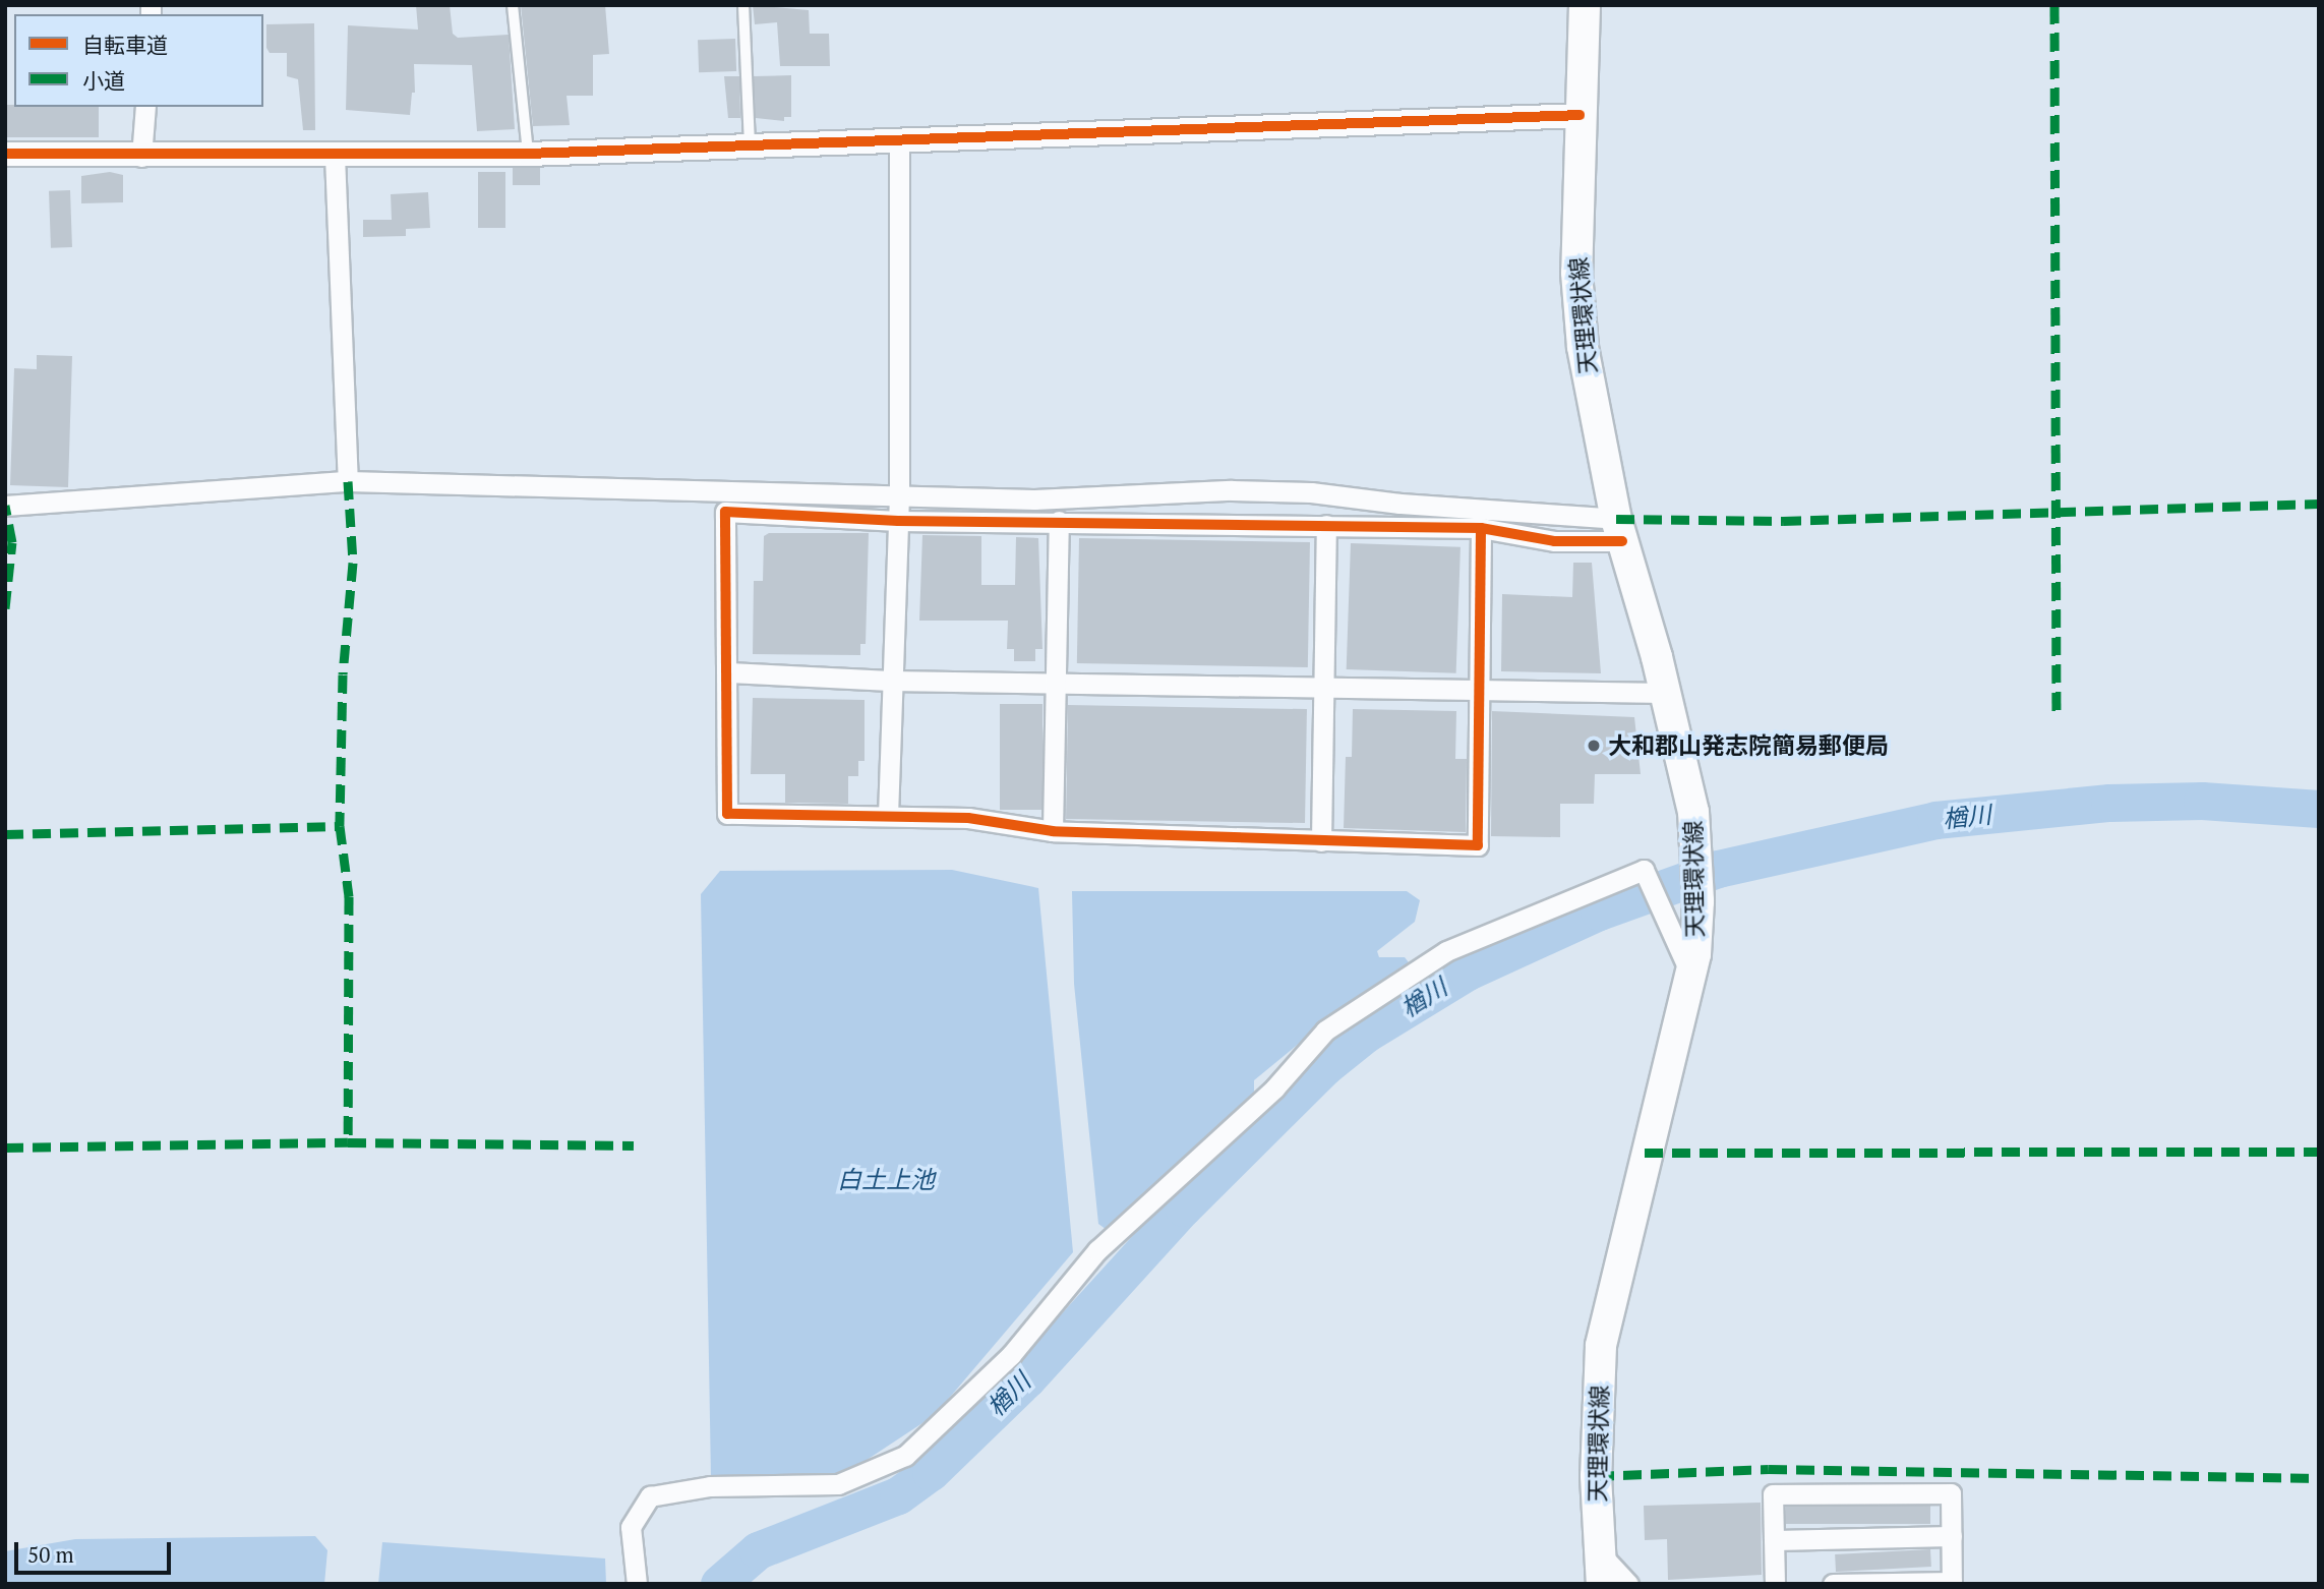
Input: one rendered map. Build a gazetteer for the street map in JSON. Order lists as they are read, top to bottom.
{
  "streets": {
    "main road": ["天理環状線"]
  },
  "water": ["楢川", "白土上池"],
  "places": ["大和郡山発志院簡易郵便局"],
  "legend": ["自転車道", "小道"],
  "scale_bar": "50 m"
}
